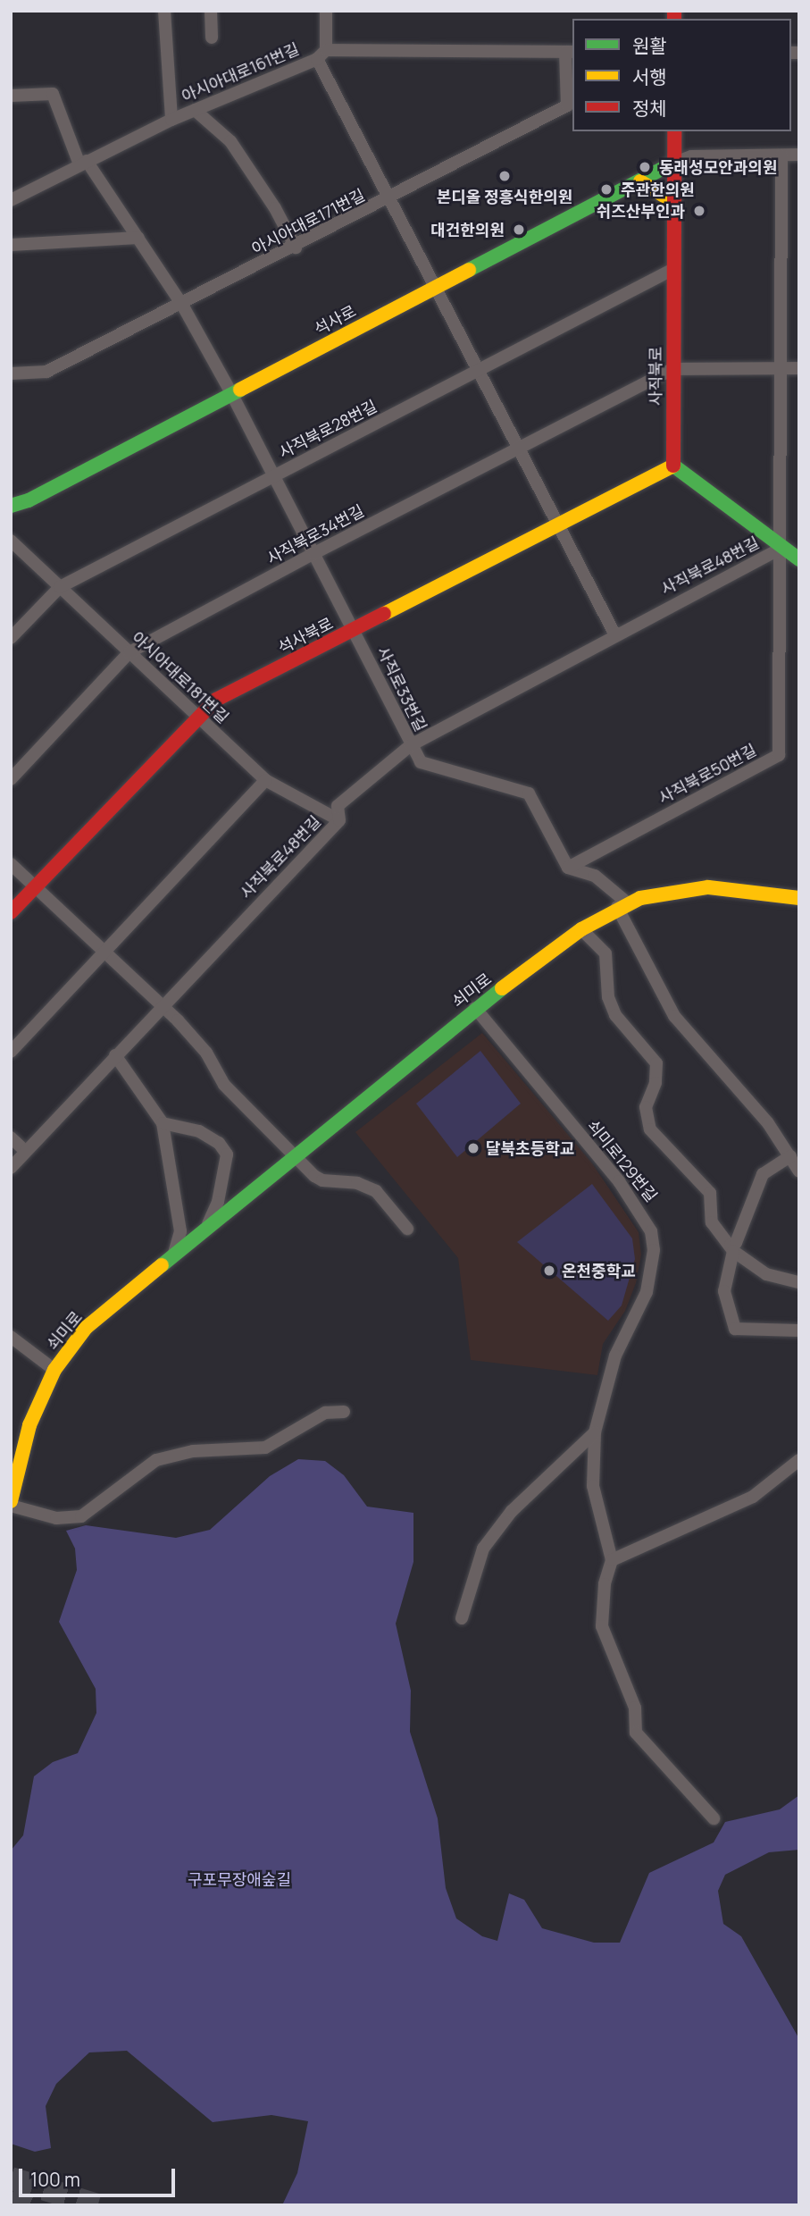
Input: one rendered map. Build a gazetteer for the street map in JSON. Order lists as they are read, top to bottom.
{
  "streets": {
    "main road": [
      "석사로",
      "사직북로",
      "석사북로",
      "쇠미로"
    ],
    "street": [
      "아시아대로161번길",
      "아시아대로171번길",
      "사직북로28번길",
      "사직북로34번길",
      "사직북로48번길",
      "아시아대로181번길",
      "사직로33번길",
      "사직북로50번길",
      "쇠미로129번길"
    ]
  },
  "crossings": [
    ["아시아대로161번길", "아시아대로171번길"],
    ["아시아대로161번길", "사직로33번길"],
    ["아시아대로171번길", "사직로33번길"],
    ["석사로", "사직북로"],
    ["석사로", "사직로33번길"],
    ["사직북로", "사직북로28번길"],
    ["사직북로", "사직북로34번길"],
    ["사직북로", "석사북로"],
    ["사직북로28번길", "아시아대로181번길"],
    ["사직북로28번길", "사직로33번길"],
    ["사직북로34번길", "아시아대로181번길"],
    ["사직북로34번길", "사직로33번길"],
    ["사직북로48번길", "아시아대로181번길"],
    ["사직북로48번길", "사직로33번길"],
    ["사직북로48번길", "사직북로50번길"],
    ["석사북로", "아시아대로181번길"],
    ["석사북로", "사직로33번길"],
    ["사직로33번길", "사직북로50번길"],
    ["쇠미로", "쇠미로129번길"]
  ],
  "parks": ["구포무장애숲길"],
  "places": [
    "동래성모안과의원",
    "본디올 정흥식한의원",
    "주관한의원",
    "쉬즈산부인과",
    "대건한의원",
    "달북초등학교",
    "온천중학교"
  ],
  "legend": ["원활", "서행", "정체"],
  "scale_bar": "100 m"
}
